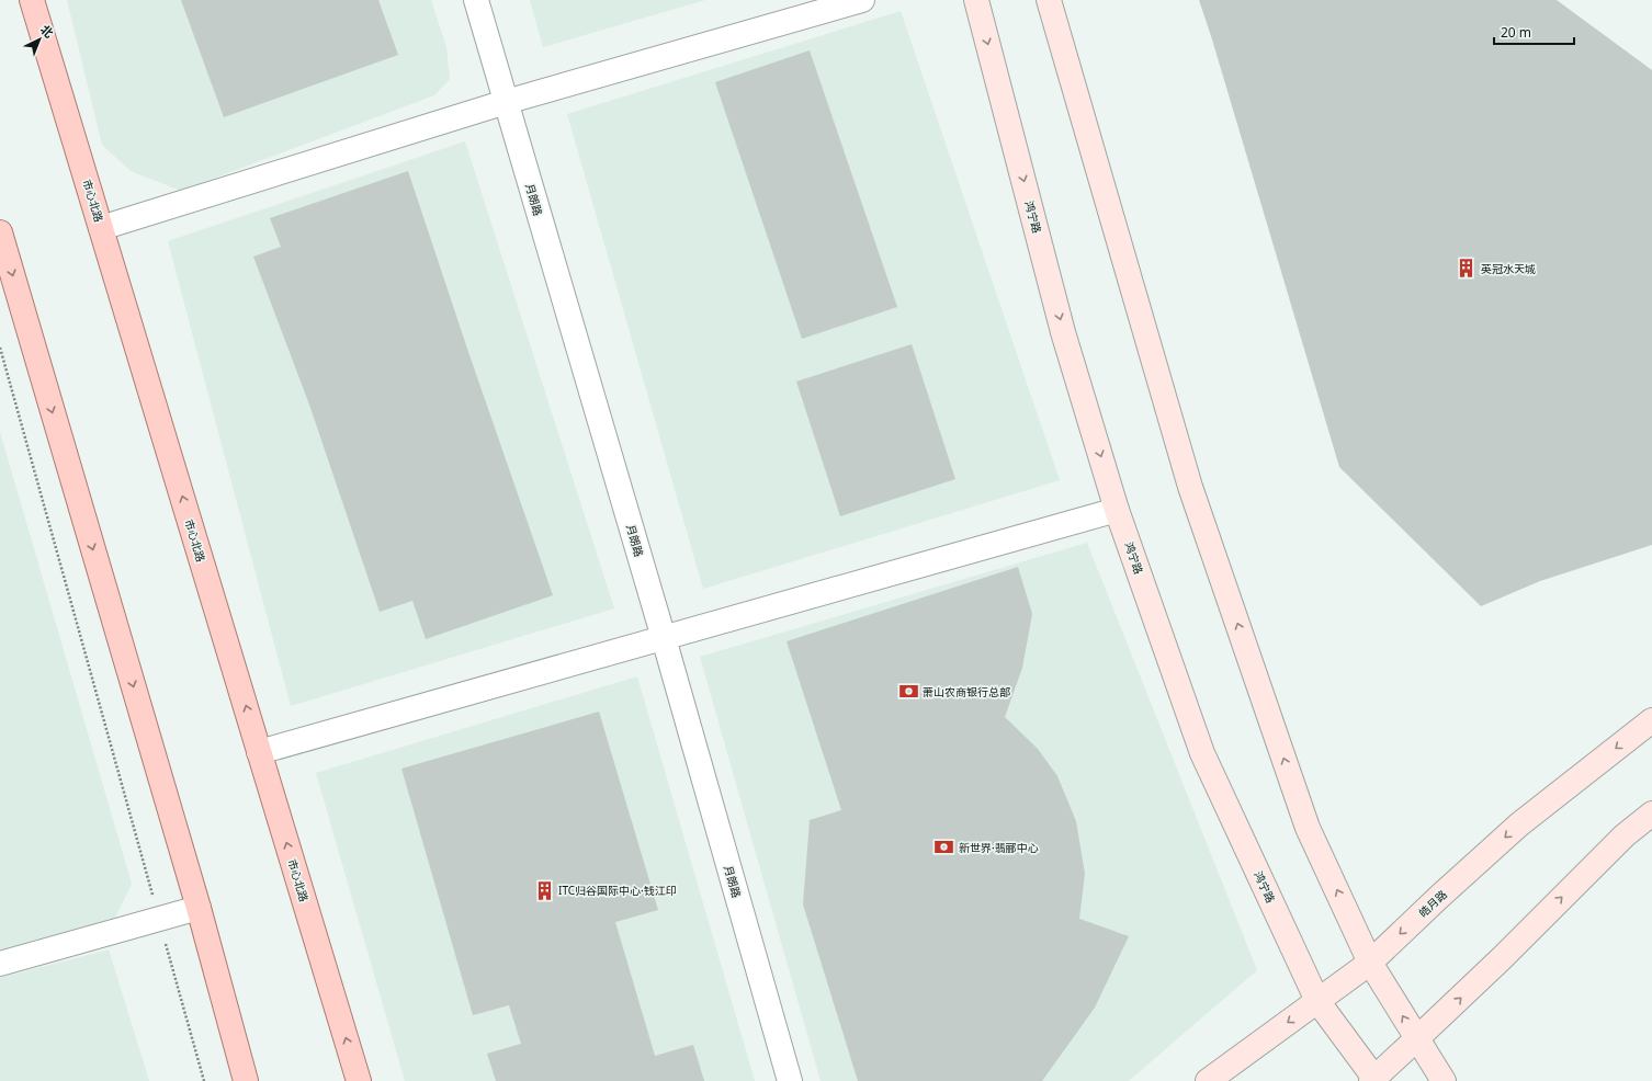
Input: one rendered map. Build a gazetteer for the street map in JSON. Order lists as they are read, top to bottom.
{
  "streets": {
    "main road": ["市心北路", "鸿宁路", "皓月路"],
    "street": ["月朗路"]
  },
  "crossings": [
    ["鸿宁路", "皓月路"]
  ],
  "places": {
    "building": ["英冠水天城", "ITC归谷国际中心·钱江印"],
    "bank": ["萧山农商银行总部", "新世界·翡郦中心"]
  },
  "scale_bar": "20 m",
  "north": "top right"
}
